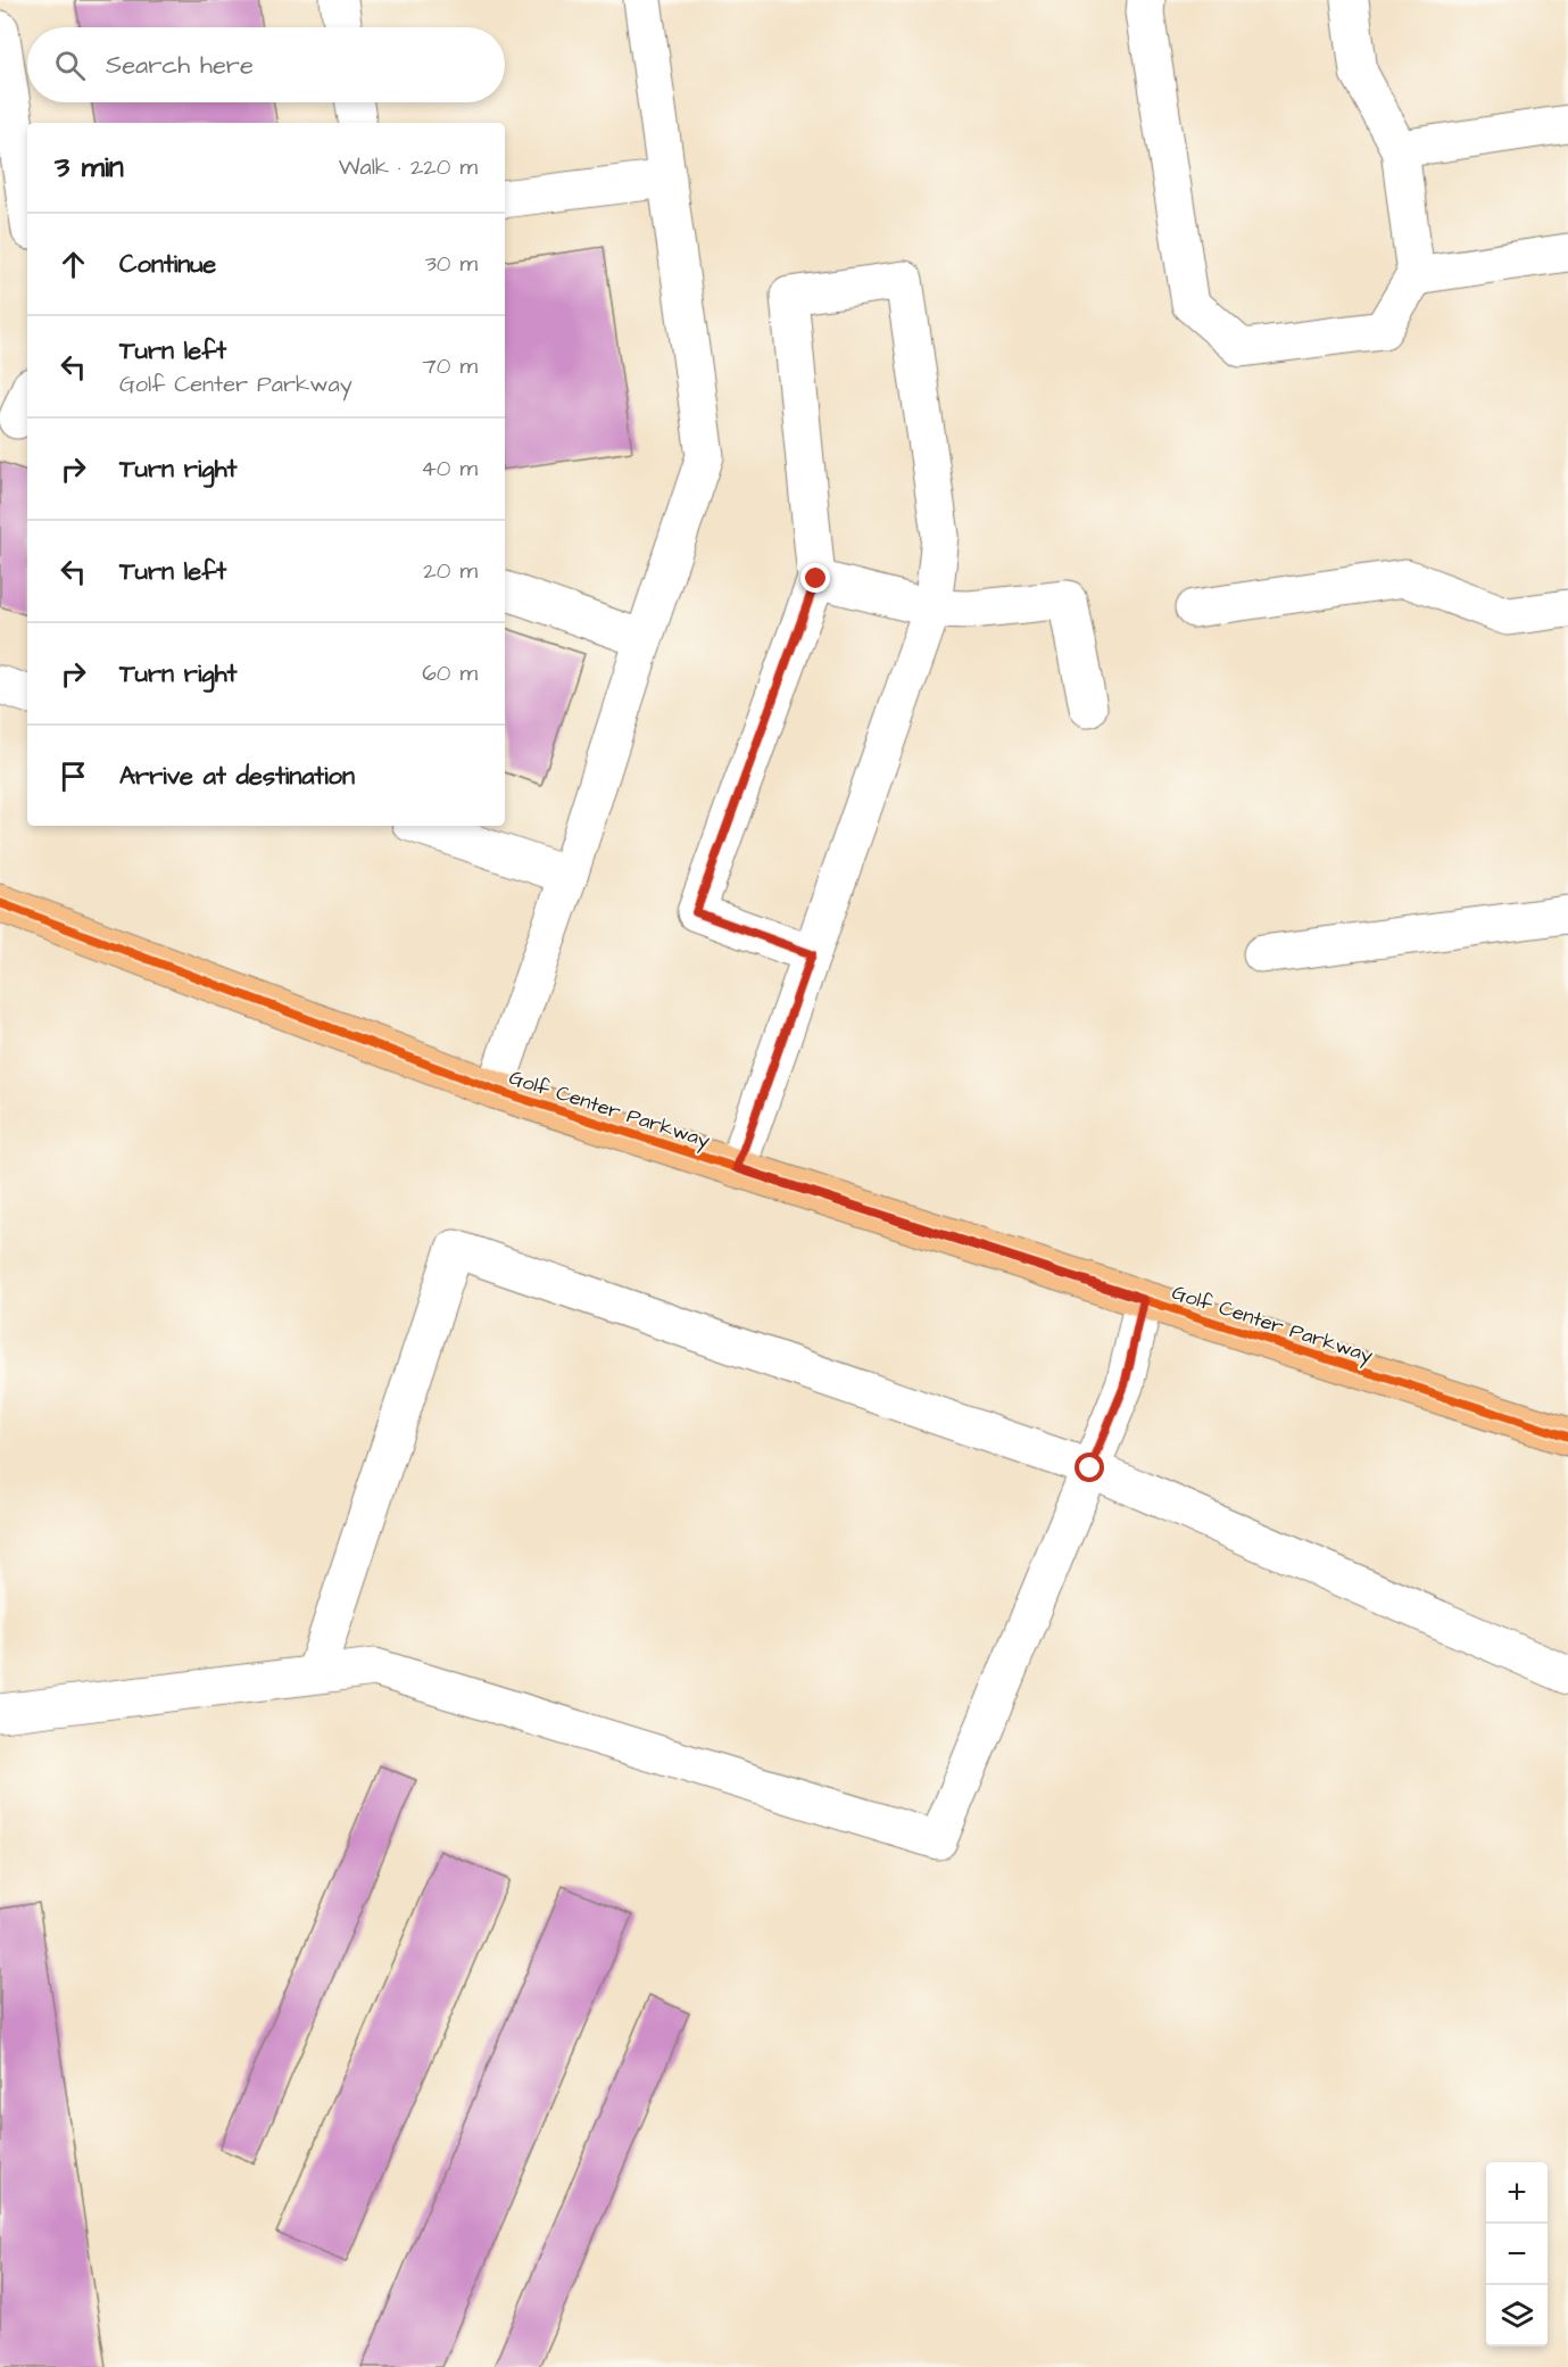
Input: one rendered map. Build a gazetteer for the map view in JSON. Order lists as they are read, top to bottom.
{
  "streets": {
    "main road": ["Golf Center Parkway"]
  },
  "page": {
    "search": "Search here",
    "heading": ["3 min", "Walk · 220 m"],
    "list": [
      ["Continue", "30 m"],
      ["Turn left", "Golf Center Parkway", "70 m"],
      ["Turn right", "40 m"],
      ["Turn left", "20 m"],
      ["Turn right", "60 m"],
      "Arrive at destination"
    ],
    "map_buttons": ["+", "−"]
  }
}
